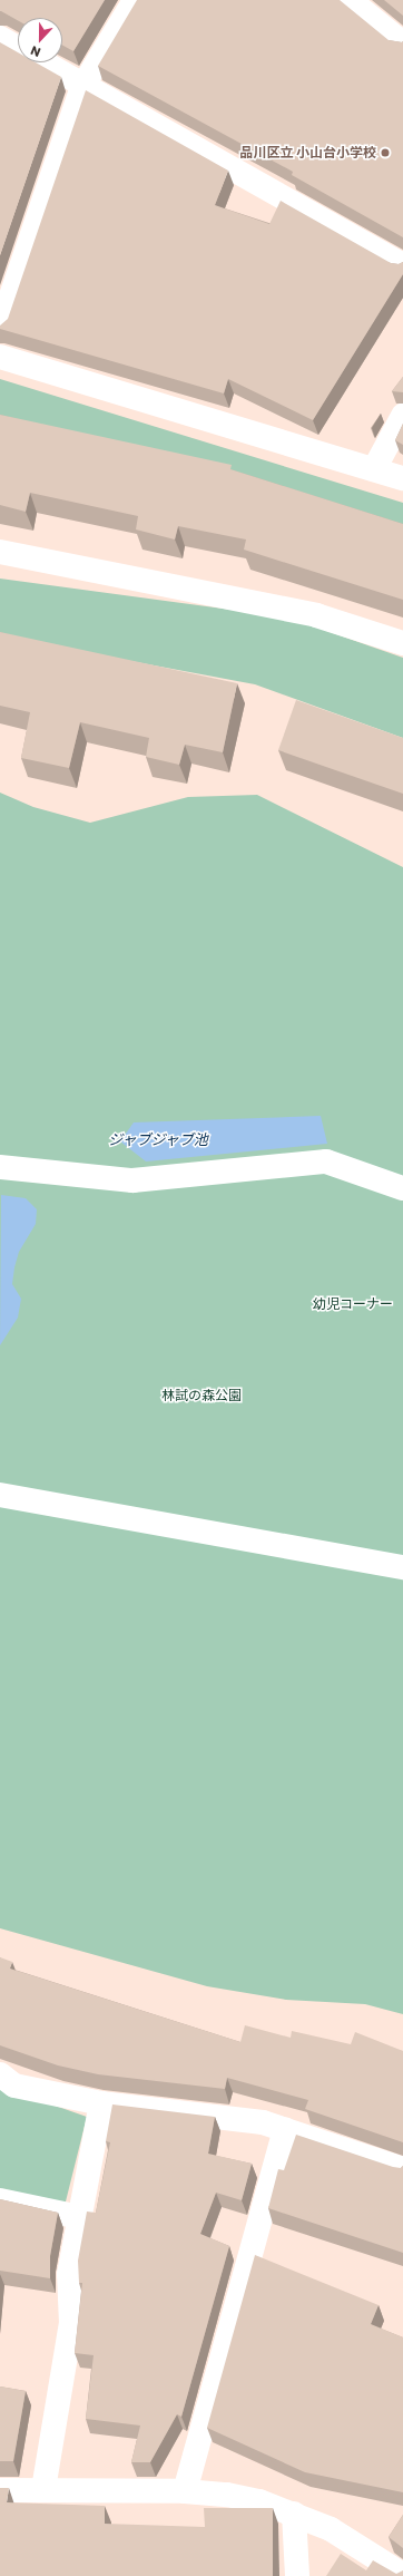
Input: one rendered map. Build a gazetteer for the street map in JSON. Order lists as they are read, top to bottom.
{
  "water": ["ジャブジャブ池"],
  "parks": ["幼児コーナー", "林試の森公園"],
  "places": ["品川区立 小山台小学校"],
  "north": "bottom"
}
